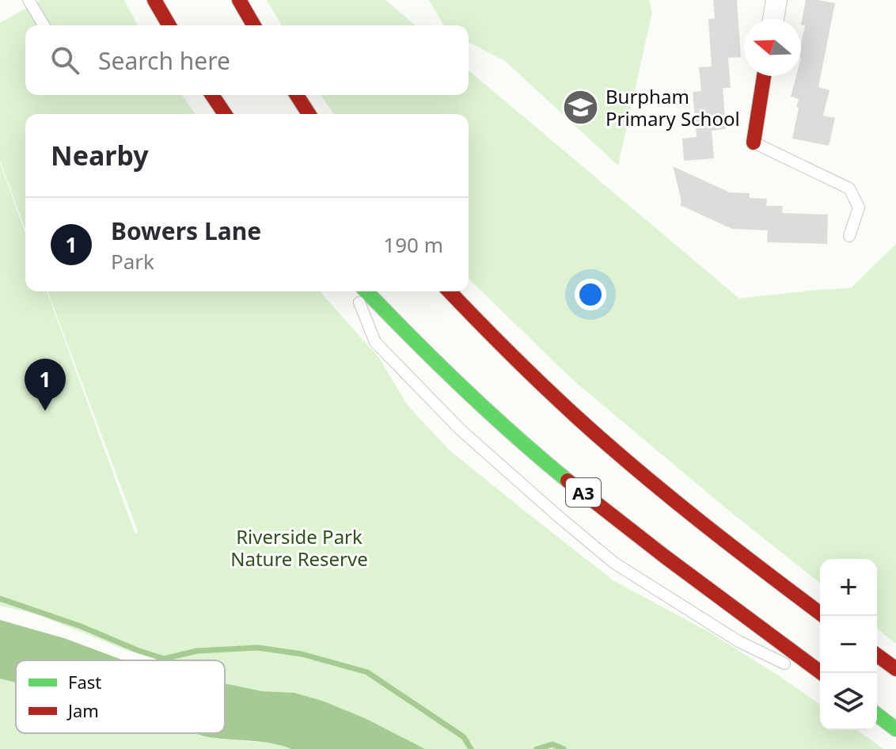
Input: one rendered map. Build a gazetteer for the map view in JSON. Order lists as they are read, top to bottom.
{
  "streets": {
    "main road": ["A3"]
  },
  "parks": ["Riverside Park Nature Reserve"],
  "places": {
    "school or university": ["Burpham Primary School"]
  },
  "legend": ["Fast", "Jam"],
  "north": "left",
  "page": {
    "search": "Search here",
    "heading": "Nearby",
    "list": [
      {
        "mark": "1",
        "name": "Bowers Lane",
        "note": "Park",
        "value": "190 m"
      }
    ],
    "pins": "1",
    "map_buttons": ["+", "−"]
  }
}
